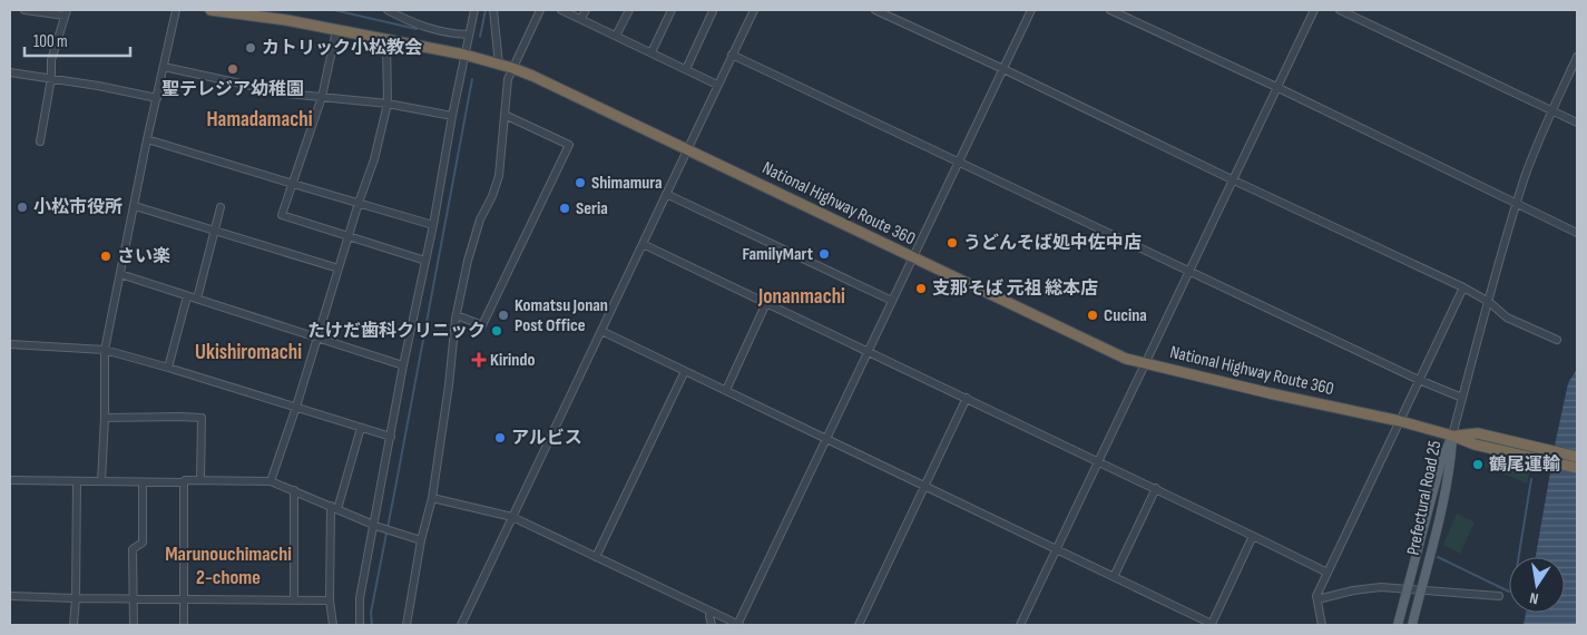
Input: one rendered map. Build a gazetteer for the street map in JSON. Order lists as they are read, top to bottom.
{
  "streets": {
    "highway": ["National Highway Route 360"],
    "main road": ["Prefectural Road 25"]
  },
  "crossings": [
    ["National Highway Route 360", "Prefectural Road 25"]
  ],
  "districts": [
    "Hamadamachi",
    "Jonanmachi",
    "Ukishiromachi",
    "Marunouchimachi 2-chome"
  ],
  "places": {
    "other": [
      "カトリック小松教会",
      "聖テレジア幼稚園",
      "Shimamura",
      "小松市役所",
      "Seria",
      "うどんそば処中佐中店",
      "FamilyMart",
      "さい楽",
      "支那そば 元祖 総本店",
      "Komatsu Jonan Post Office",
      "Cucina",
      "たけだ歯科クリニック",
      "アルビス",
      "鶴尾運輸"
    ],
    "health": ["Kirindo"]
  },
  "scale_bar": "100 m",
  "north": "bottom"
}
